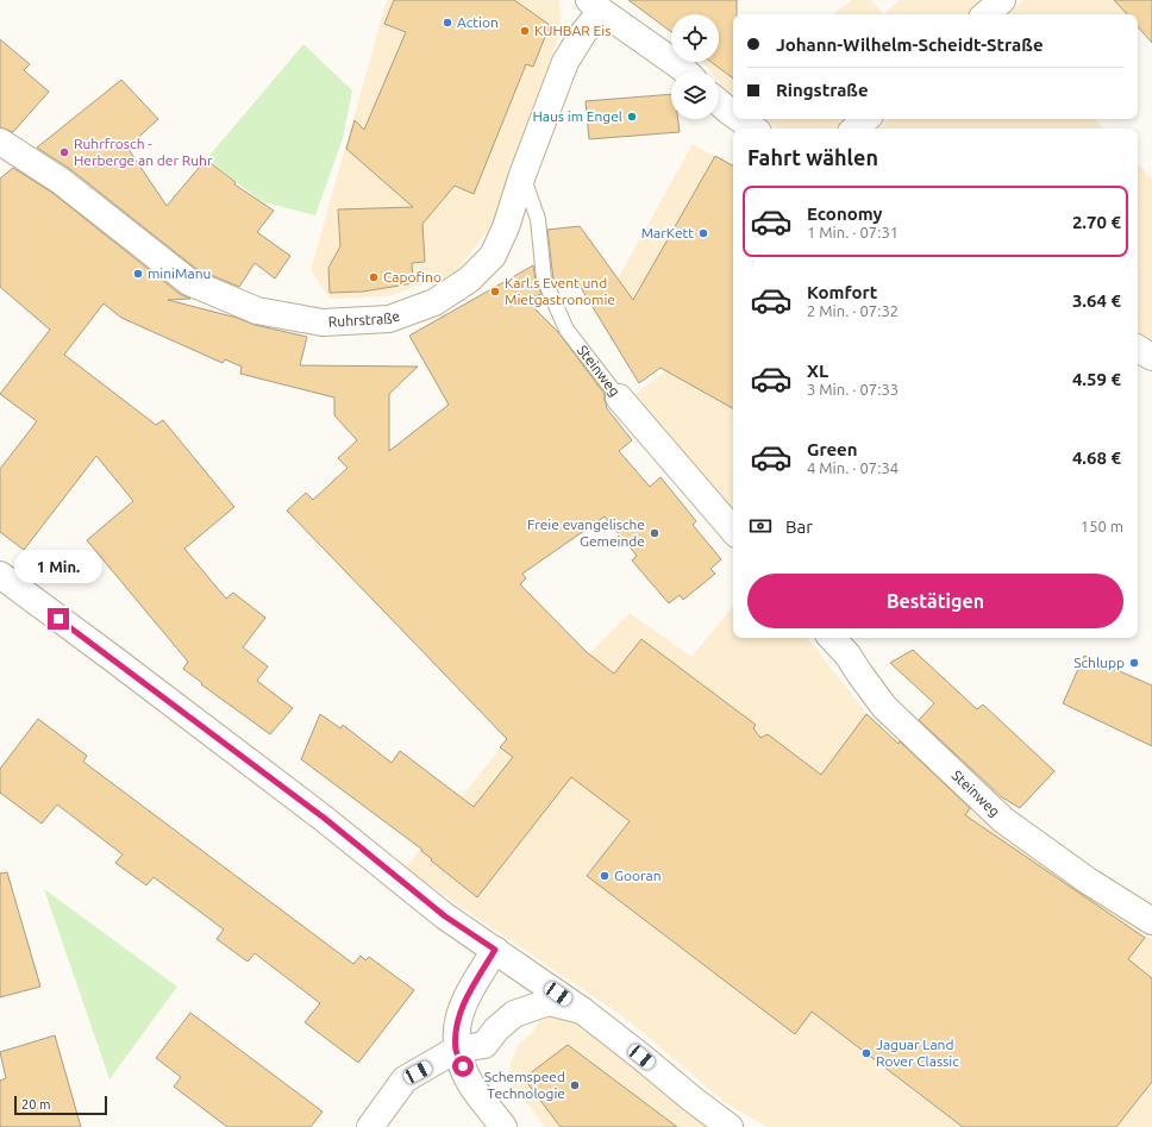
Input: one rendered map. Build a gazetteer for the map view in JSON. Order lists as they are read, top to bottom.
{
  "streets": {
    "street": ["Ruhrstraße", "Steinweg"]
  },
  "crossings": [
    ["Ruhrstraße", "Steinweg"]
  ],
  "places": [
    "Action",
    "KUHBAR Eis",
    "Haus im Engel",
    "Ruhrfrosch - Herberge an der Ruhr",
    "MarKett",
    "miniManu",
    "Capofino",
    "Karl.s Event und Mietgastronomie",
    "Freie evangelische Gemeinde",
    "Schlupp",
    "Gooran",
    "Jaguar Land Rover Classic",
    "Schemspeed Technologie"
  ],
  "scale_bar": "20 m",
  "page": {
    "banner": ["Johann-Wilhelm-Scheidt-Straße", "Ringstraße"],
    "heading": "Fahrt wählen",
    "list": [
      {
        "name": "Economy",
        "note": "1 Min. · 07:31",
        "value": "2.70 €"
      },
      {
        "name": "Komfort",
        "note": "2 Min. · 07:32",
        "value": "3.64 €"
      },
      {
        "name": "XL",
        "note": "3 Min. · 07:33",
        "value": "4.59 €"
      },
      {
        "name": "Green",
        "note": "4 Min. · 07:34",
        "value": "4.68 €"
      }
    ],
    "pay": ["Bar", "150 m"],
    "bubble": "1 Min.",
    "buttons": "Bestätigen",
    "scale": "20 m"
  }
}
